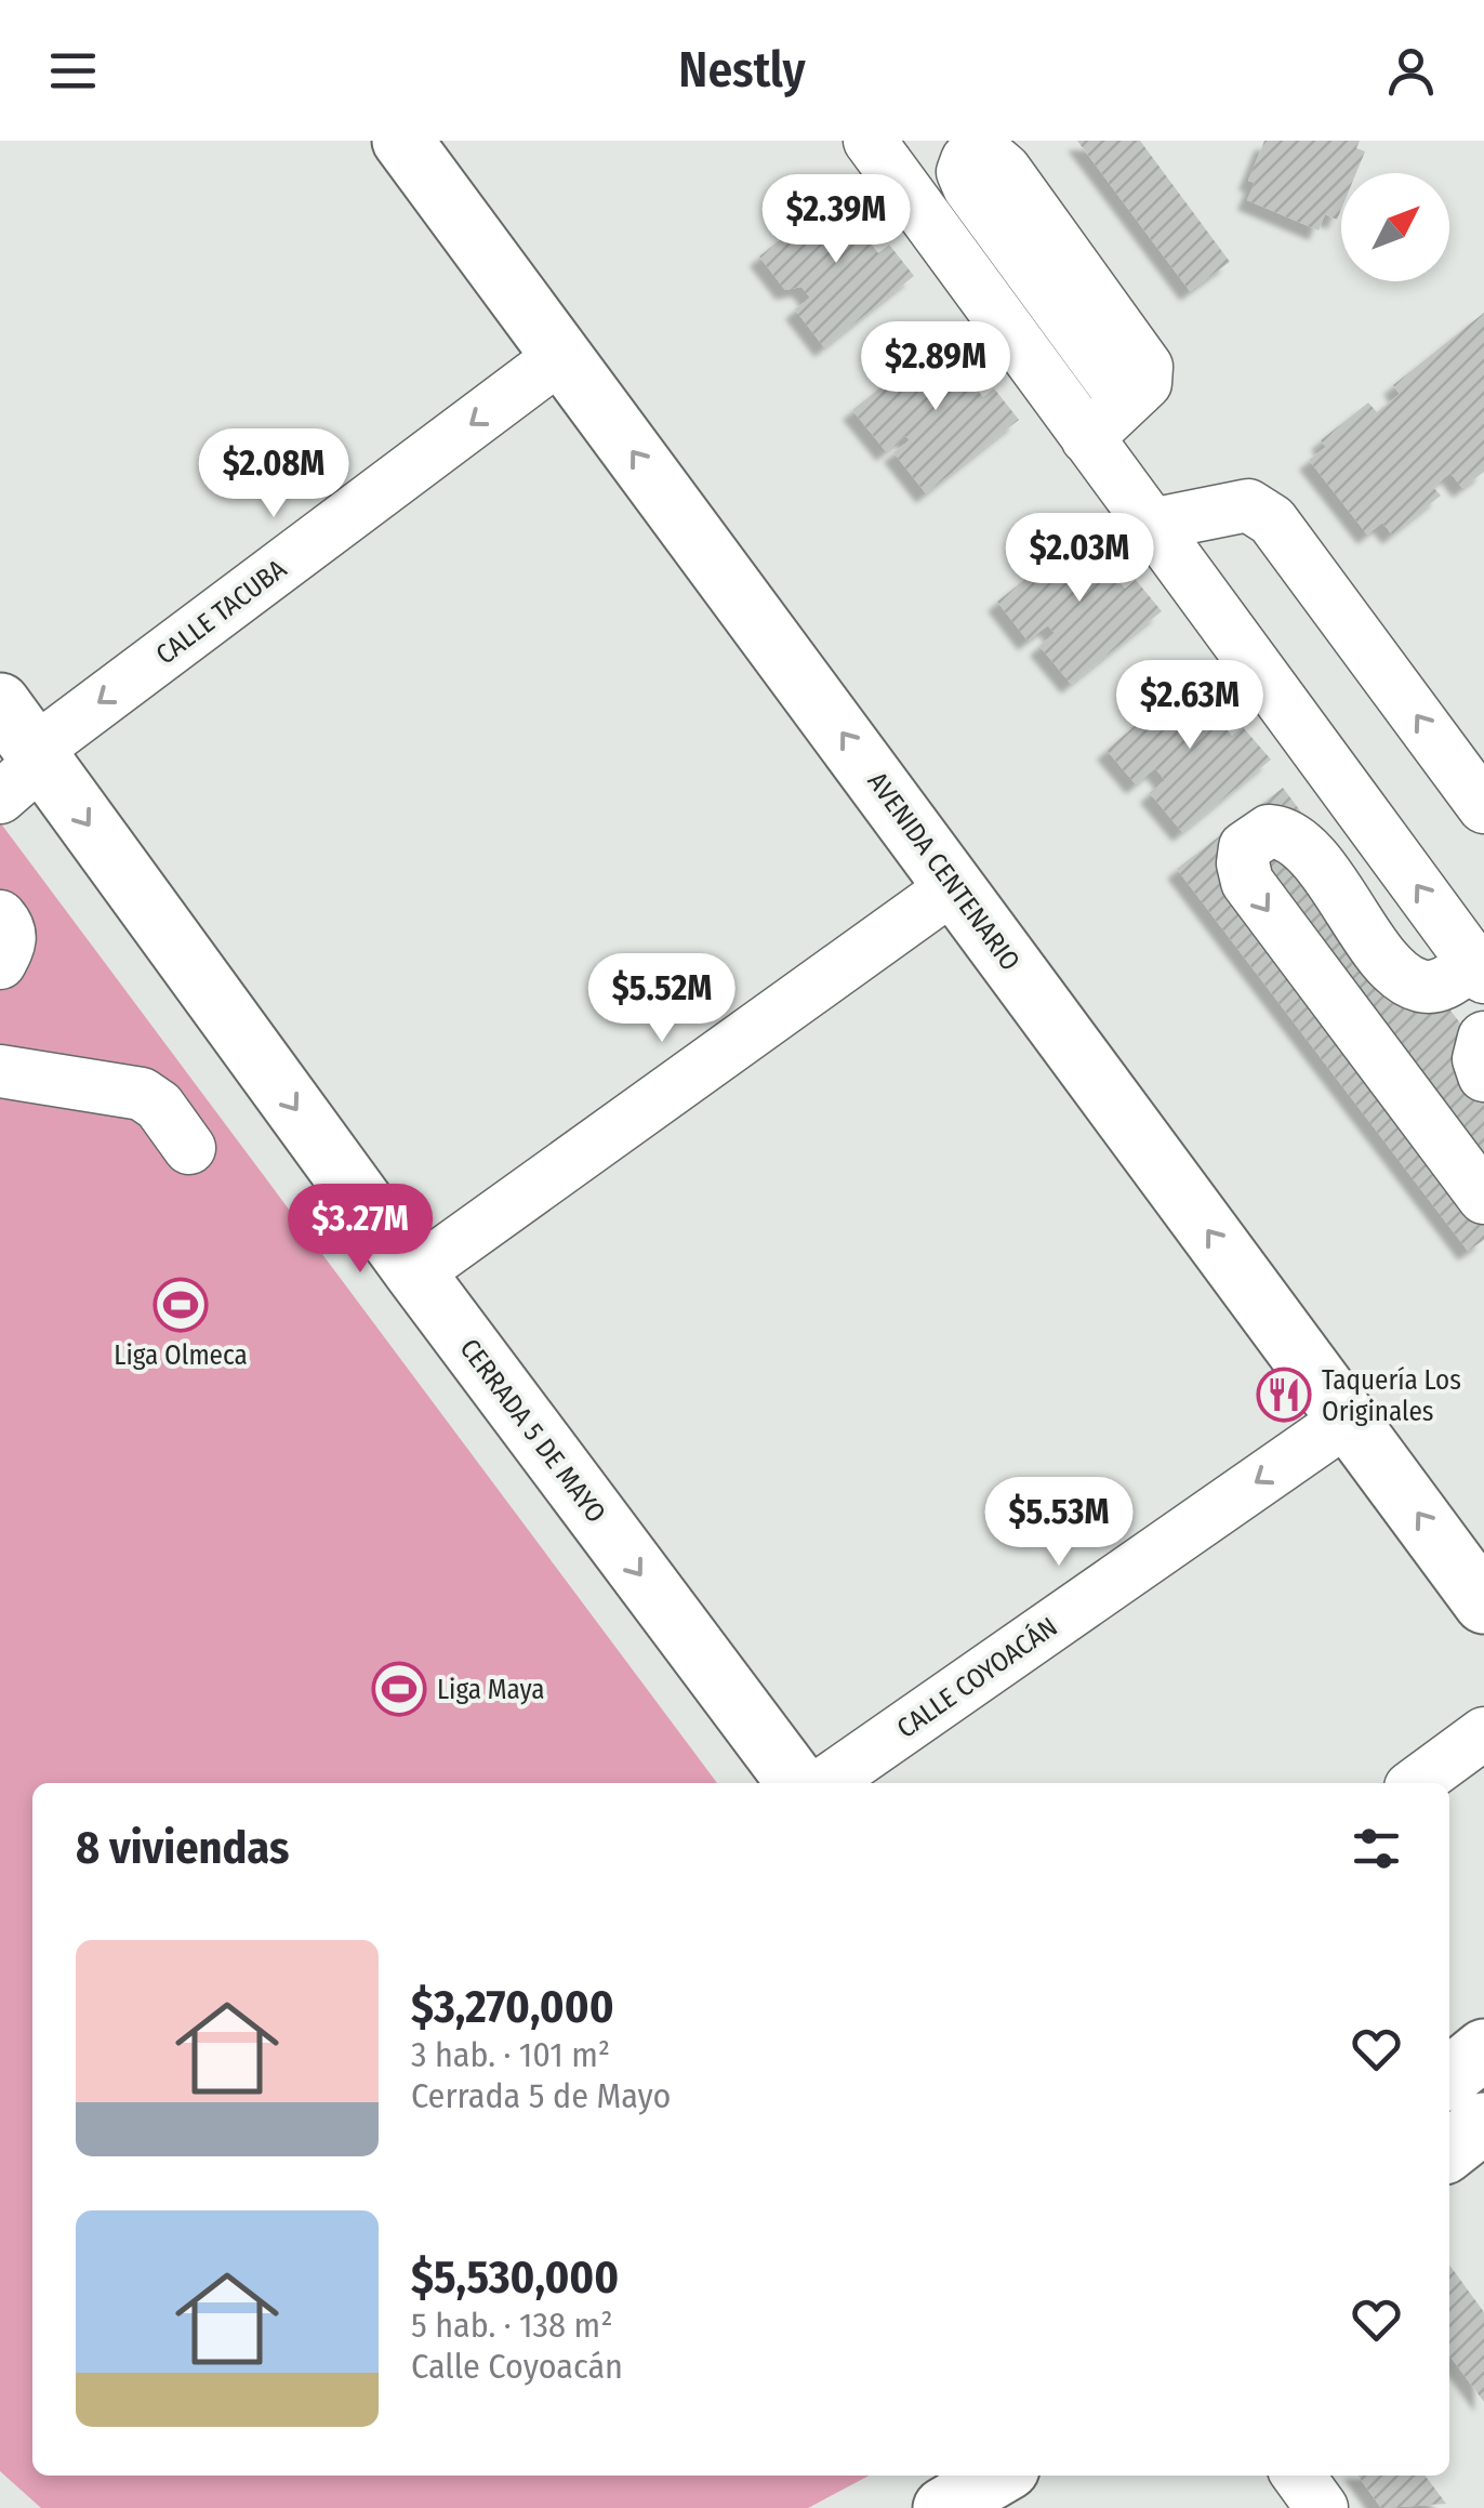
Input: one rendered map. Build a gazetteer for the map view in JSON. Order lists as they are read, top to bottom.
{
  "streets": {
    "main road": ["AVENIDA CENTENARIO", "CERRADA 5 DE MAYO"],
    "street": ["CALLE TACUBA", "CALLE COYOACÁN"]
  },
  "crossings": [
    ["CALLE TACUBA", "AVENIDA CENTENARIO"],
    ["CALLE TACUBA", "CERRADA 5 DE MAYO"],
    ["AVENIDA CENTENARIO", "CALLE COYOACÁN"]
  ],
  "one_way": [
    "CALLE TACUBA",
    "AVENIDA CENTENARIO",
    "CERRADA 5 DE MAYO",
    "CALLE COYOACÁN"
  ],
  "places": {
    "sports": ["Liga Olmeca", "Liga Maya"],
    "restaurant": ["Taquería Los Originales"]
  },
  "north": "top right",
  "page": {
    "header": "Nestly",
    "price": [
      "$2.39M",
      "$2.89M",
      "$2.08M",
      "$2.03M",
      "$2.63M",
      "$5.52M",
      "$3.27M",
      "$5.53M"
    ],
    "heading": "8 viviendas",
    "list": [
      {
        "name": "$3,270,000",
        "note": "3 hab. · 101 m² · Cerrada 5 de Mayo"
      },
      {
        "name": "$5,530,000",
        "note": "5 hab. · 138 m² · Calle Coyoacán"
      }
    ]
  }
}
